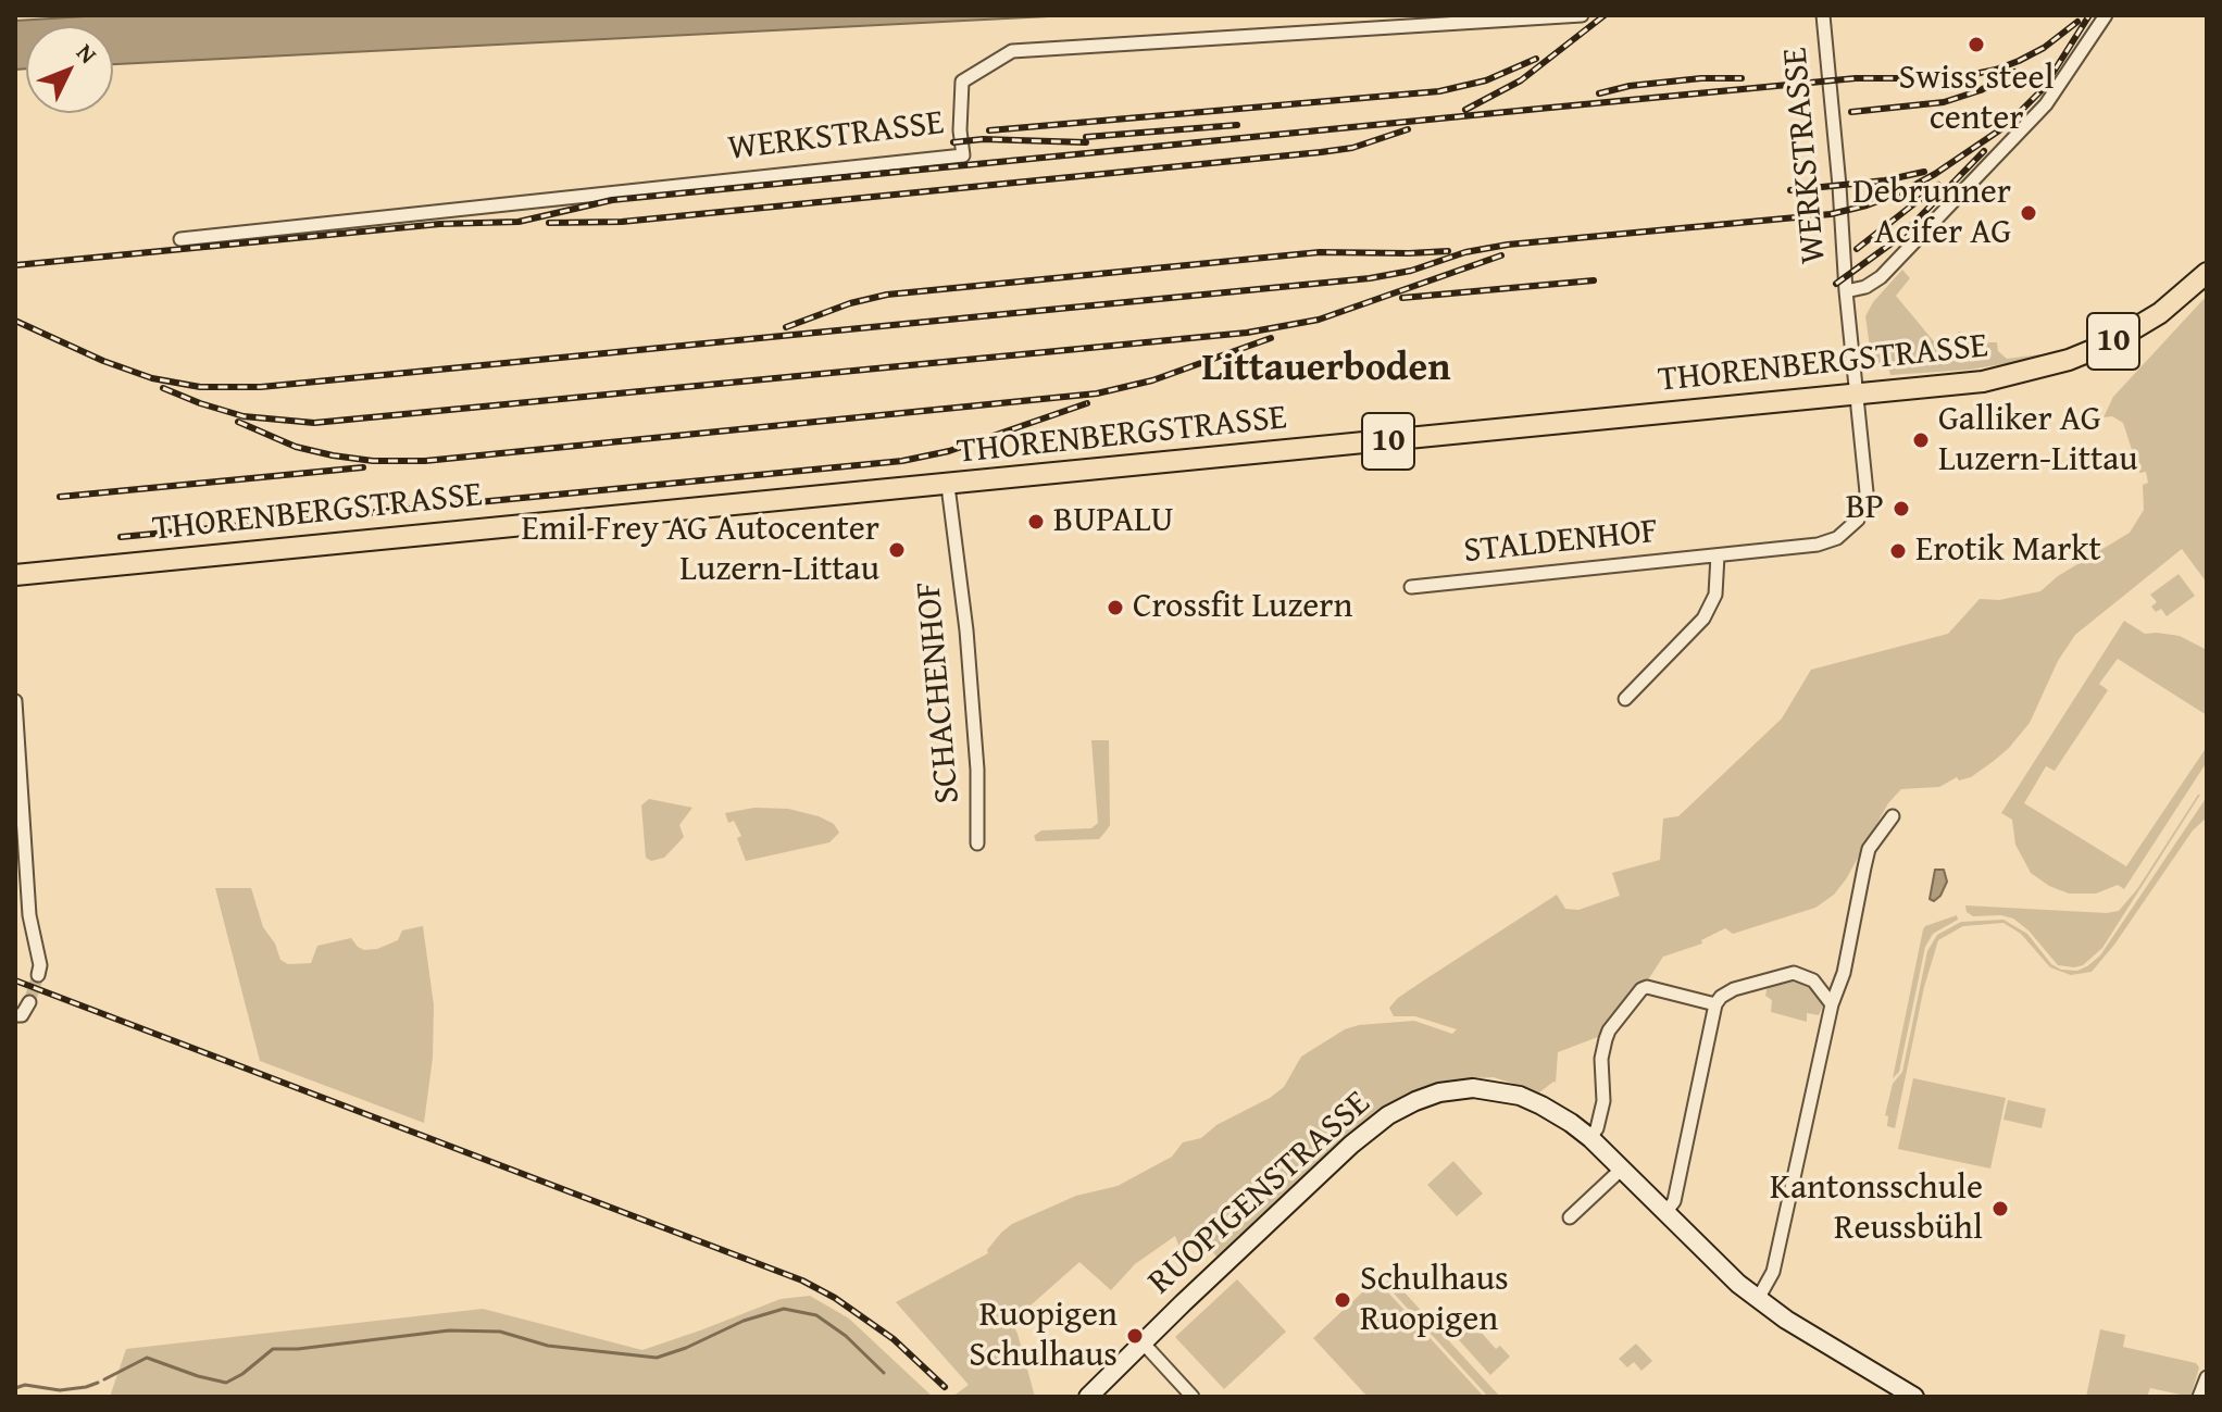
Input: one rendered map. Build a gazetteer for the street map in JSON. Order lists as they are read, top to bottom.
{
  "streets": {
    "main road": ["10", "THORENBERGSTRASSE"],
    "street": [
      "WERKSTRASSE",
      "STALDENHOF",
      "SCHACHENHOF",
      "RUOPIGENSTRASSE"
    ]
  },
  "crossings": [
    ["WERKSTRASSE", "THORENBERGSTRASSE"],
    ["WERKSTRASSE", "STALDENHOF"],
    ["THORENBERGSTRASSE", "STALDENHOF"],
    ["THORENBERGSTRASSE", "SCHACHENHOF"]
  ],
  "districts": ["Littauerboden"],
  "places": [
    "Swiss steel center",
    "Debrunner Acifer AG",
    "Galliker AG Luzern-Littau",
    "BP",
    "BUPALU",
    "Emil Frey AG Autocenter Luzern-Littau",
    "Erotik Markt",
    "Crossfit Luzern",
    "Kantonsschule Reussbühl",
    "Schulhaus Ruopigen",
    "Ruopigen Schulhaus"
  ],
  "north": "top right"
}
